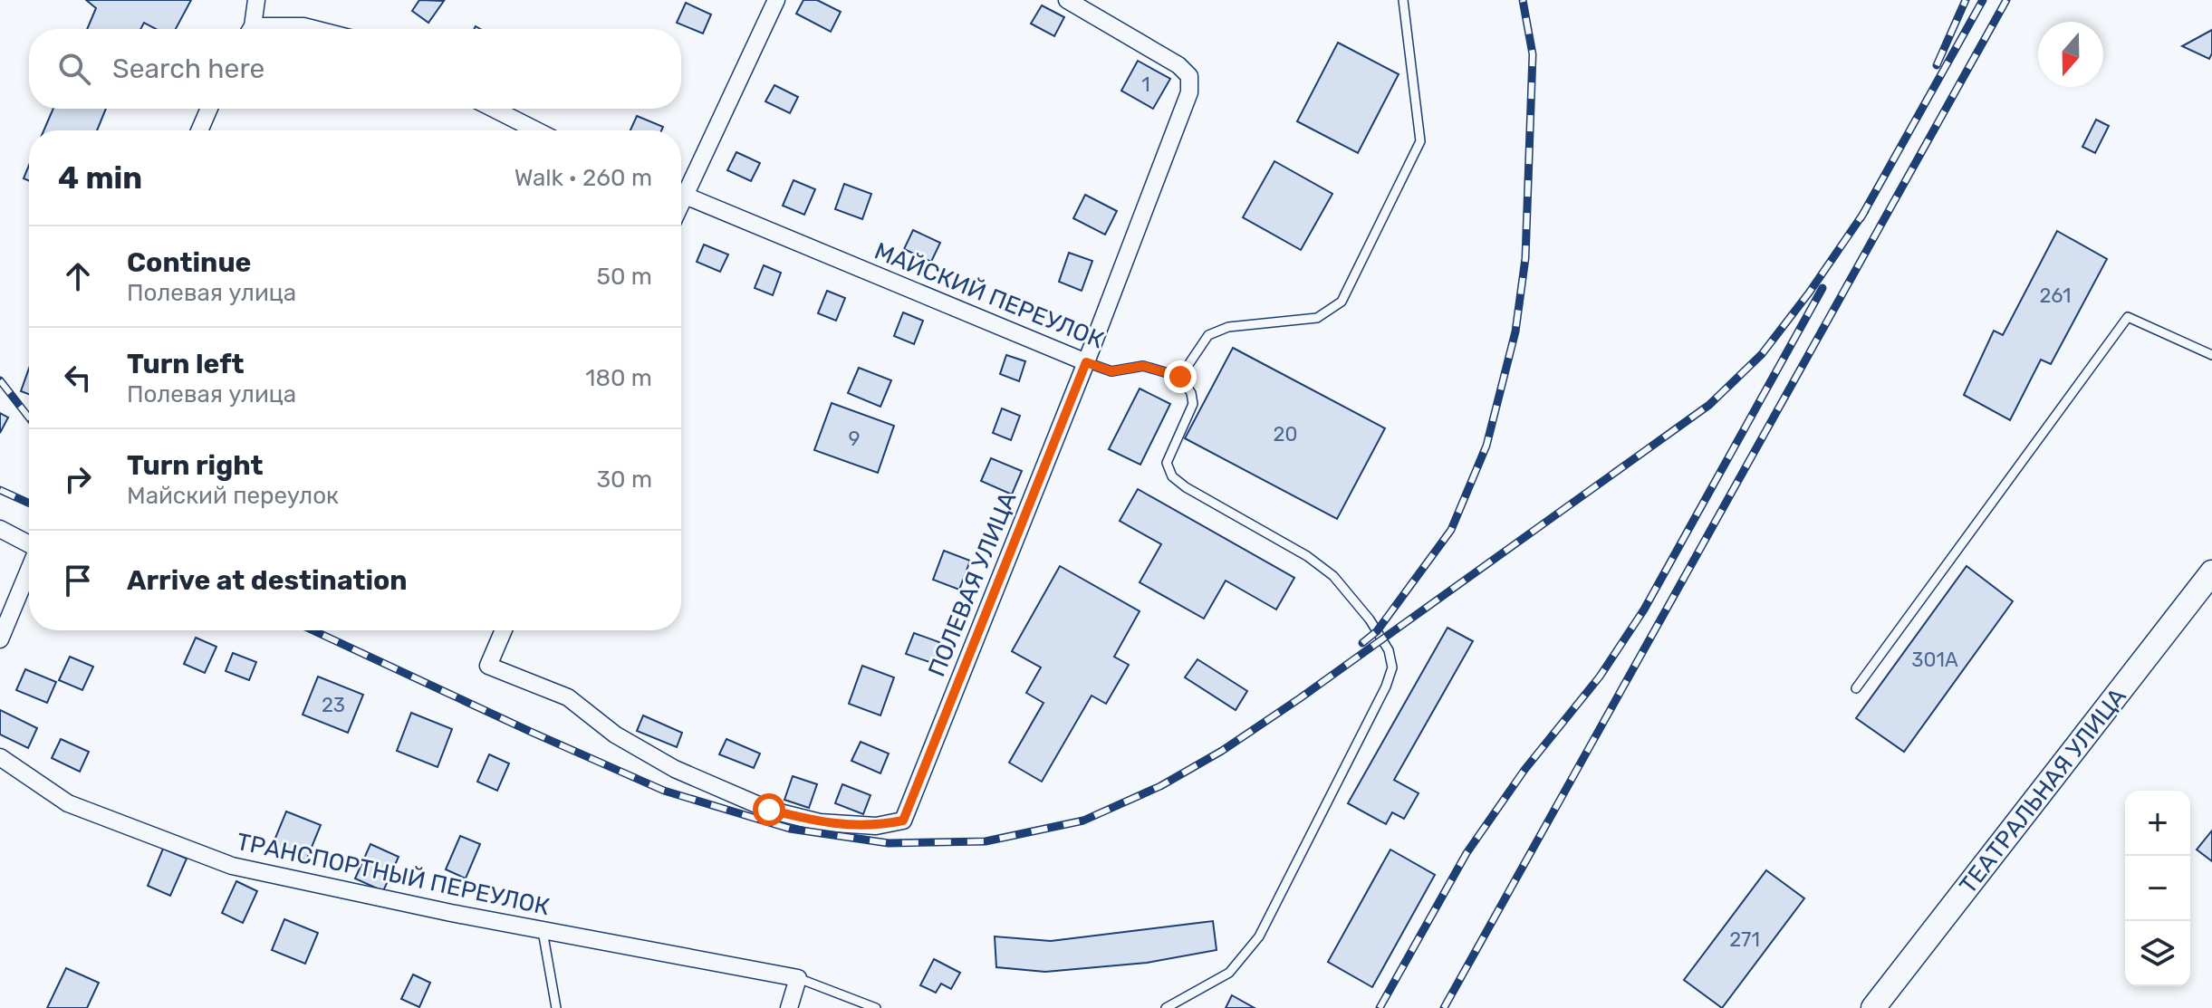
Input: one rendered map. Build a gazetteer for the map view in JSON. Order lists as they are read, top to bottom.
{
  "streets": {
    "main road": ["ТЕАТРАЛЬНАЯ УЛИЦА"],
    "street": ["МАЙСКИЙ ПЕРЕУЛОК", "ПОЛЕВАЯ УЛИЦА", "ТРАНСПОРТНЫЙ ПЕРЕУЛОК"]
  },
  "crossings": [
    ["МАЙСКИЙ ПЕРЕУЛОК", "ПОЛЕВАЯ УЛИЦА"]
  ],
  "house_numbers": [
    "1",
    "261",
    "20",
    "9",
    "301А",
    "23",
    "271"
  ],
  "north": "bottom",
  "page": {
    "search": "Search here",
    "heading": ["4 min", "Walk · 260 m"],
    "list": [
      ["Continue", "Полевая улица", "50 m"],
      ["Turn left", "Полевая улица", "180 m"],
      ["Turn right", "Майский переулок", "30 m"],
      "Arrive at destination"
    ],
    "map_buttons": ["+", "−"]
  }
}
